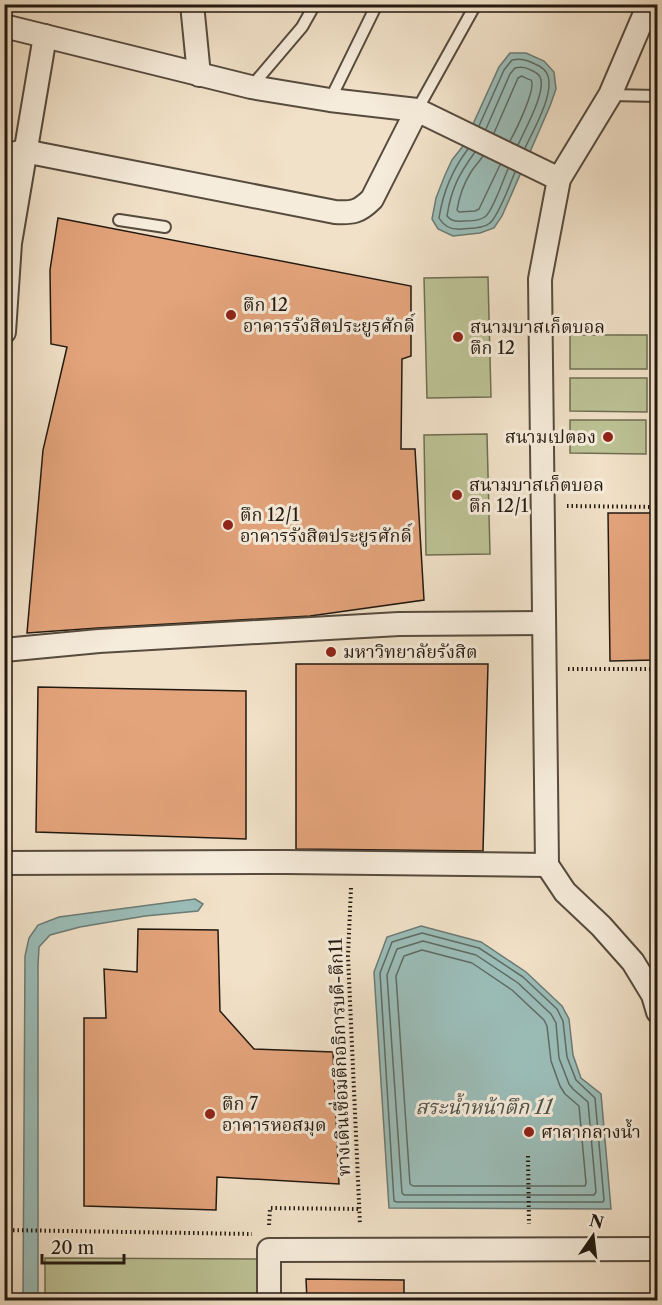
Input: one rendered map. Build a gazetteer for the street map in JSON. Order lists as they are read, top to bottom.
{
  "streets": {
    "path": ["ทางเดินเชื่อมตึกอธิการบดี-ตึก11"]
  },
  "water": ["สระน้ำหน้าตึก 11"],
  "places": [
    "ตึก 12 อาคารรังสิตประยูรศักดิ์",
    "สนามบาสเก็ตบอล ตึก 12",
    "สนามเปตอง",
    "สนามบาสเก็ตบอล ตึก 12/1",
    "ตึก 12/1 อาคารรังสิตประยูรศักดิ์",
    "มหาวิทยาลัยรังสิต",
    "ตึก 7 อาคารหอสมุด",
    "ศาลากลางน้ำ"
  ],
  "scale_bar": "20 m",
  "north": "top"
}
